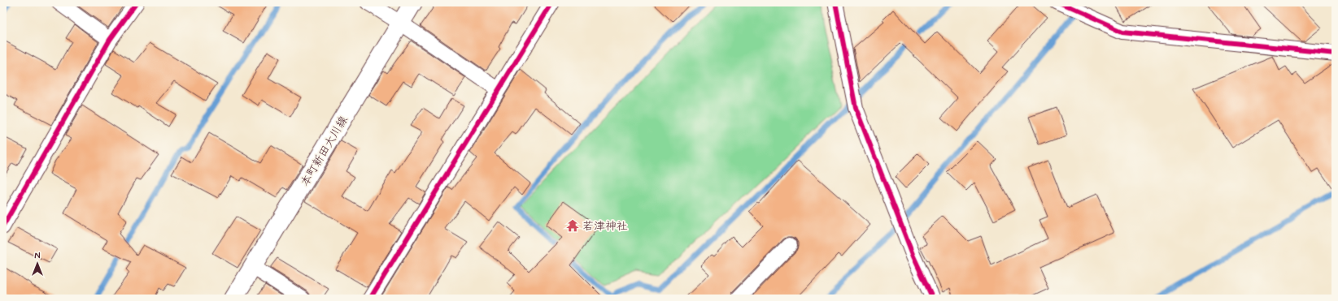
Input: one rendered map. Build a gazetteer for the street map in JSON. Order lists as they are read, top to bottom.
{
  "streets": {
    "main road": ["本町新田大川線"]
  },
  "places": {
    "temple": ["若津神社"]
  },
  "north": "top"
}
